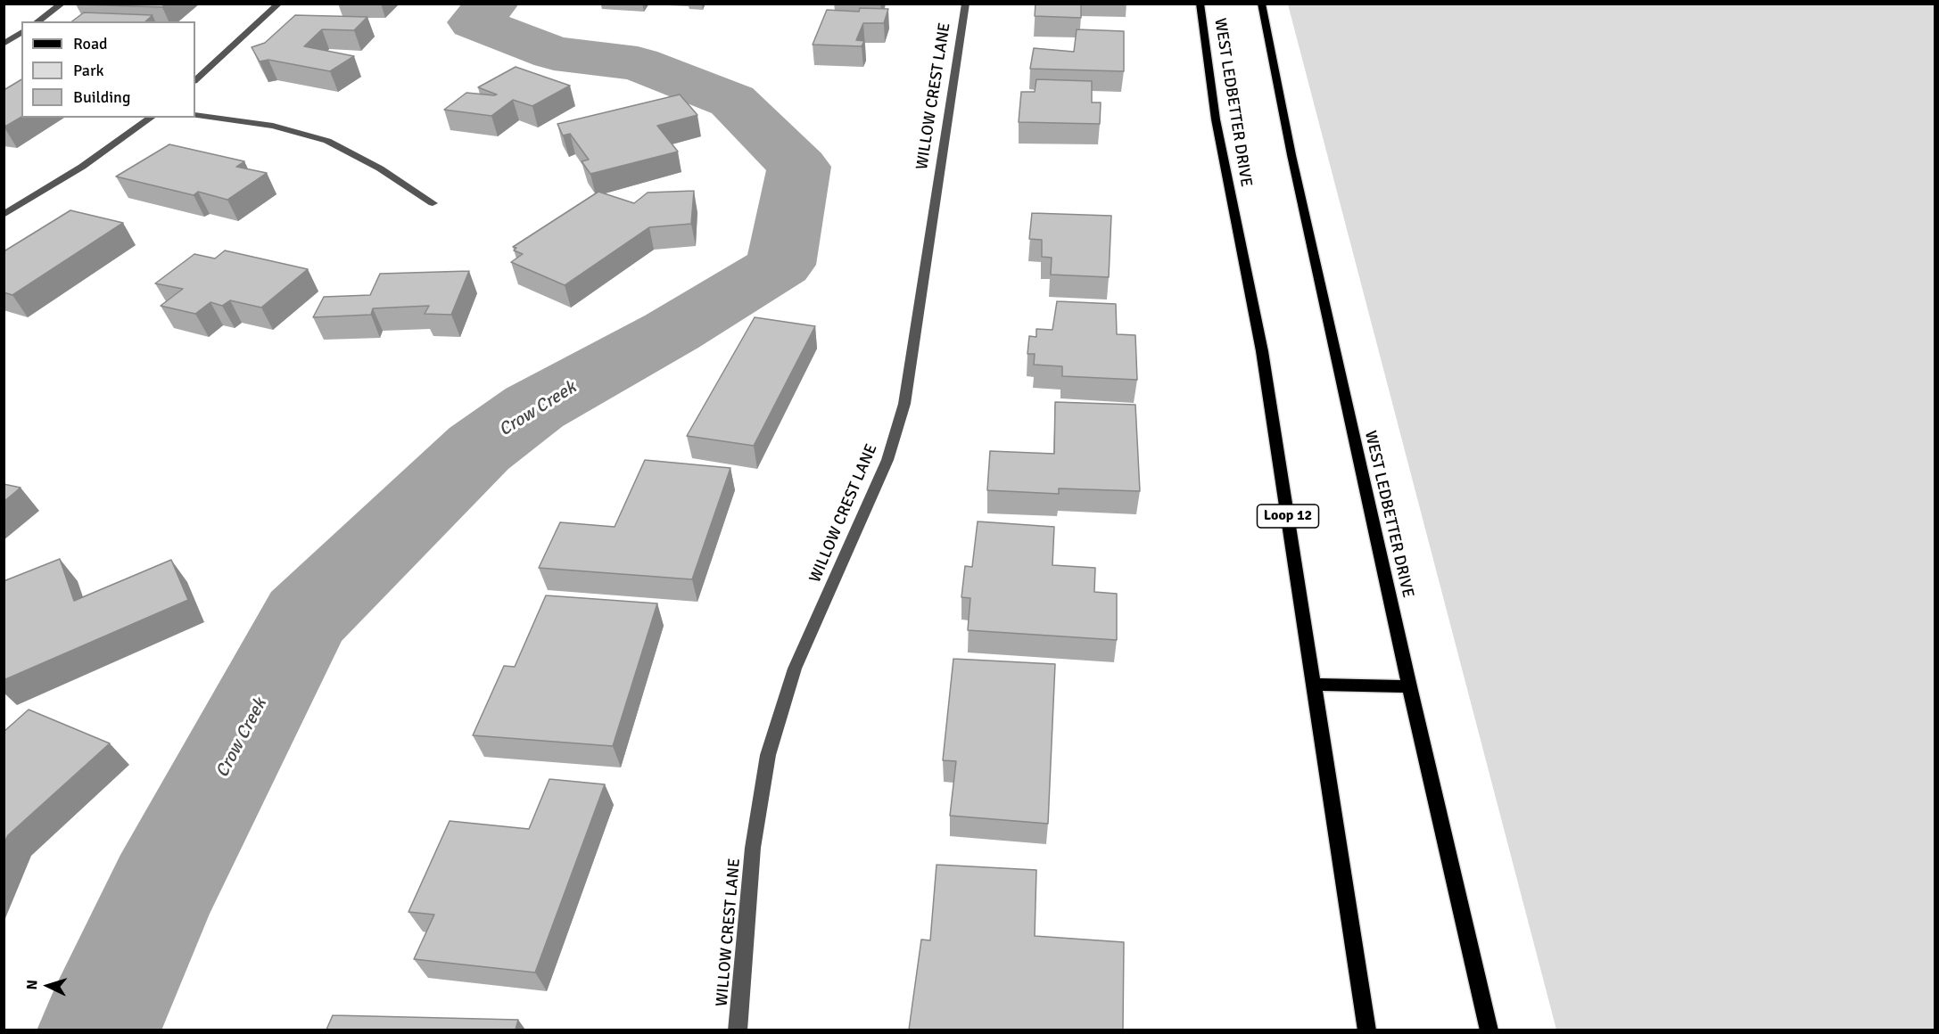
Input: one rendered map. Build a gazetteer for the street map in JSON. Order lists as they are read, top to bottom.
{
  "streets": {
    "main road": ["WEST LEDBETTER DRIVE", "Loop 12"],
    "street": ["WILLOW CREST LANE"]
  },
  "water": ["Crow Creek"],
  "legend": ["Road", "Park", "Building"],
  "north": "left"
}
